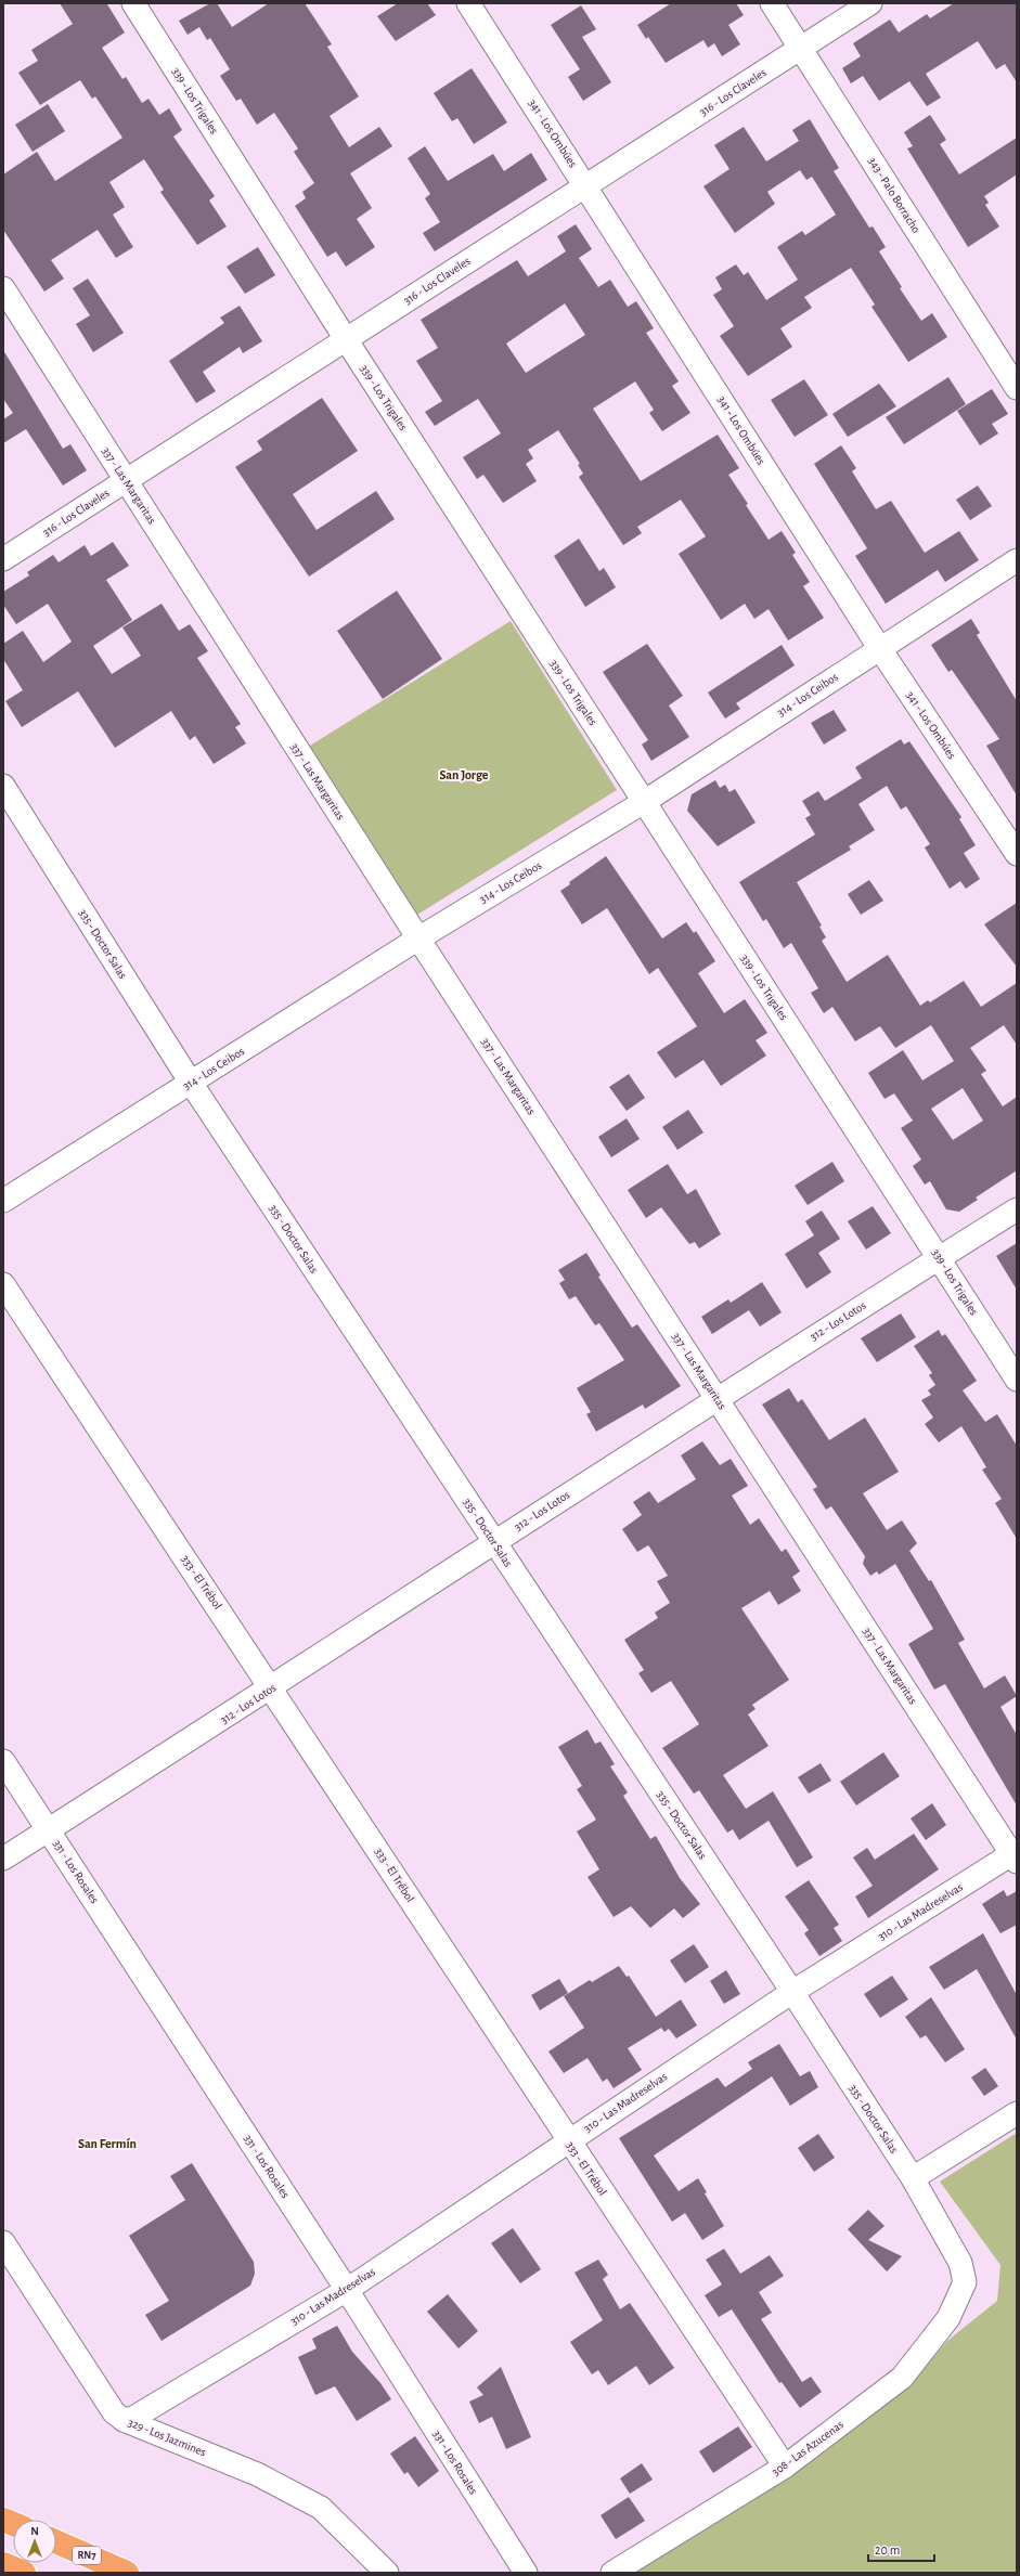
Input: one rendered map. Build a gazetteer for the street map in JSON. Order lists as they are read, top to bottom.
{
  "streets": {
    "highway": ["RN7"],
    "street": [
      "316 - Los Claveles",
      "339 - Los Trigales",
      "341 - Los Ombúes",
      "343 - Palo Borracho",
      "337 - Las Margaritas",
      "314 - Los Ceibos",
      "335 - Doctor Salas",
      "312 - Los Lotos",
      "333 - El Trébol",
      "331 - Los Rosales",
      "310 - Las Madreselvas",
      "329 - Los Jazmines",
      "308 - Las Azucenas"
    ]
  },
  "crossings": [
    ["316 - Los Claveles", "339 - Los Trigales"],
    ["316 - Los Claveles", "341 - Los Ombúes"],
    ["316 - Los Claveles", "343 - Palo Borracho"],
    ["316 - Los Claveles", "337 - Las Margaritas"],
    ["339 - Los Trigales", "314 - Los Ceibos"],
    ["339 - Los Trigales", "312 - Los Lotos"],
    ["341 - Los Ombúes", "314 - Los Ceibos"],
    ["337 - Las Margaritas", "314 - Los Ceibos"],
    ["337 - Las Margaritas", "312 - Los Lotos"],
    ["337 - Las Margaritas", "310 - Las Madreselvas"],
    ["314 - Los Ceibos", "335 - Doctor Salas"],
    ["335 - Doctor Salas", "312 - Los Lotos"],
    ["335 - Doctor Salas", "310 - Las Madreselvas"],
    ["335 - Doctor Salas", "308 - Las Azucenas"],
    ["312 - Los Lotos", "333 - El Trébol"],
    ["312 - Los Lotos", "331 - Los Rosales"],
    ["333 - El Trébol", "310 - Las Madreselvas"],
    ["333 - El Trébol", "308 - Las Azucenas"],
    ["331 - Los Rosales", "310 - Las Madreselvas"],
    ["310 - Las Madreselvas", "329 - Los Jazmines"]
  ],
  "districts": ["San Jorge", "San Fermín"],
  "scale_bar": "20 m",
  "north": "top"
}
